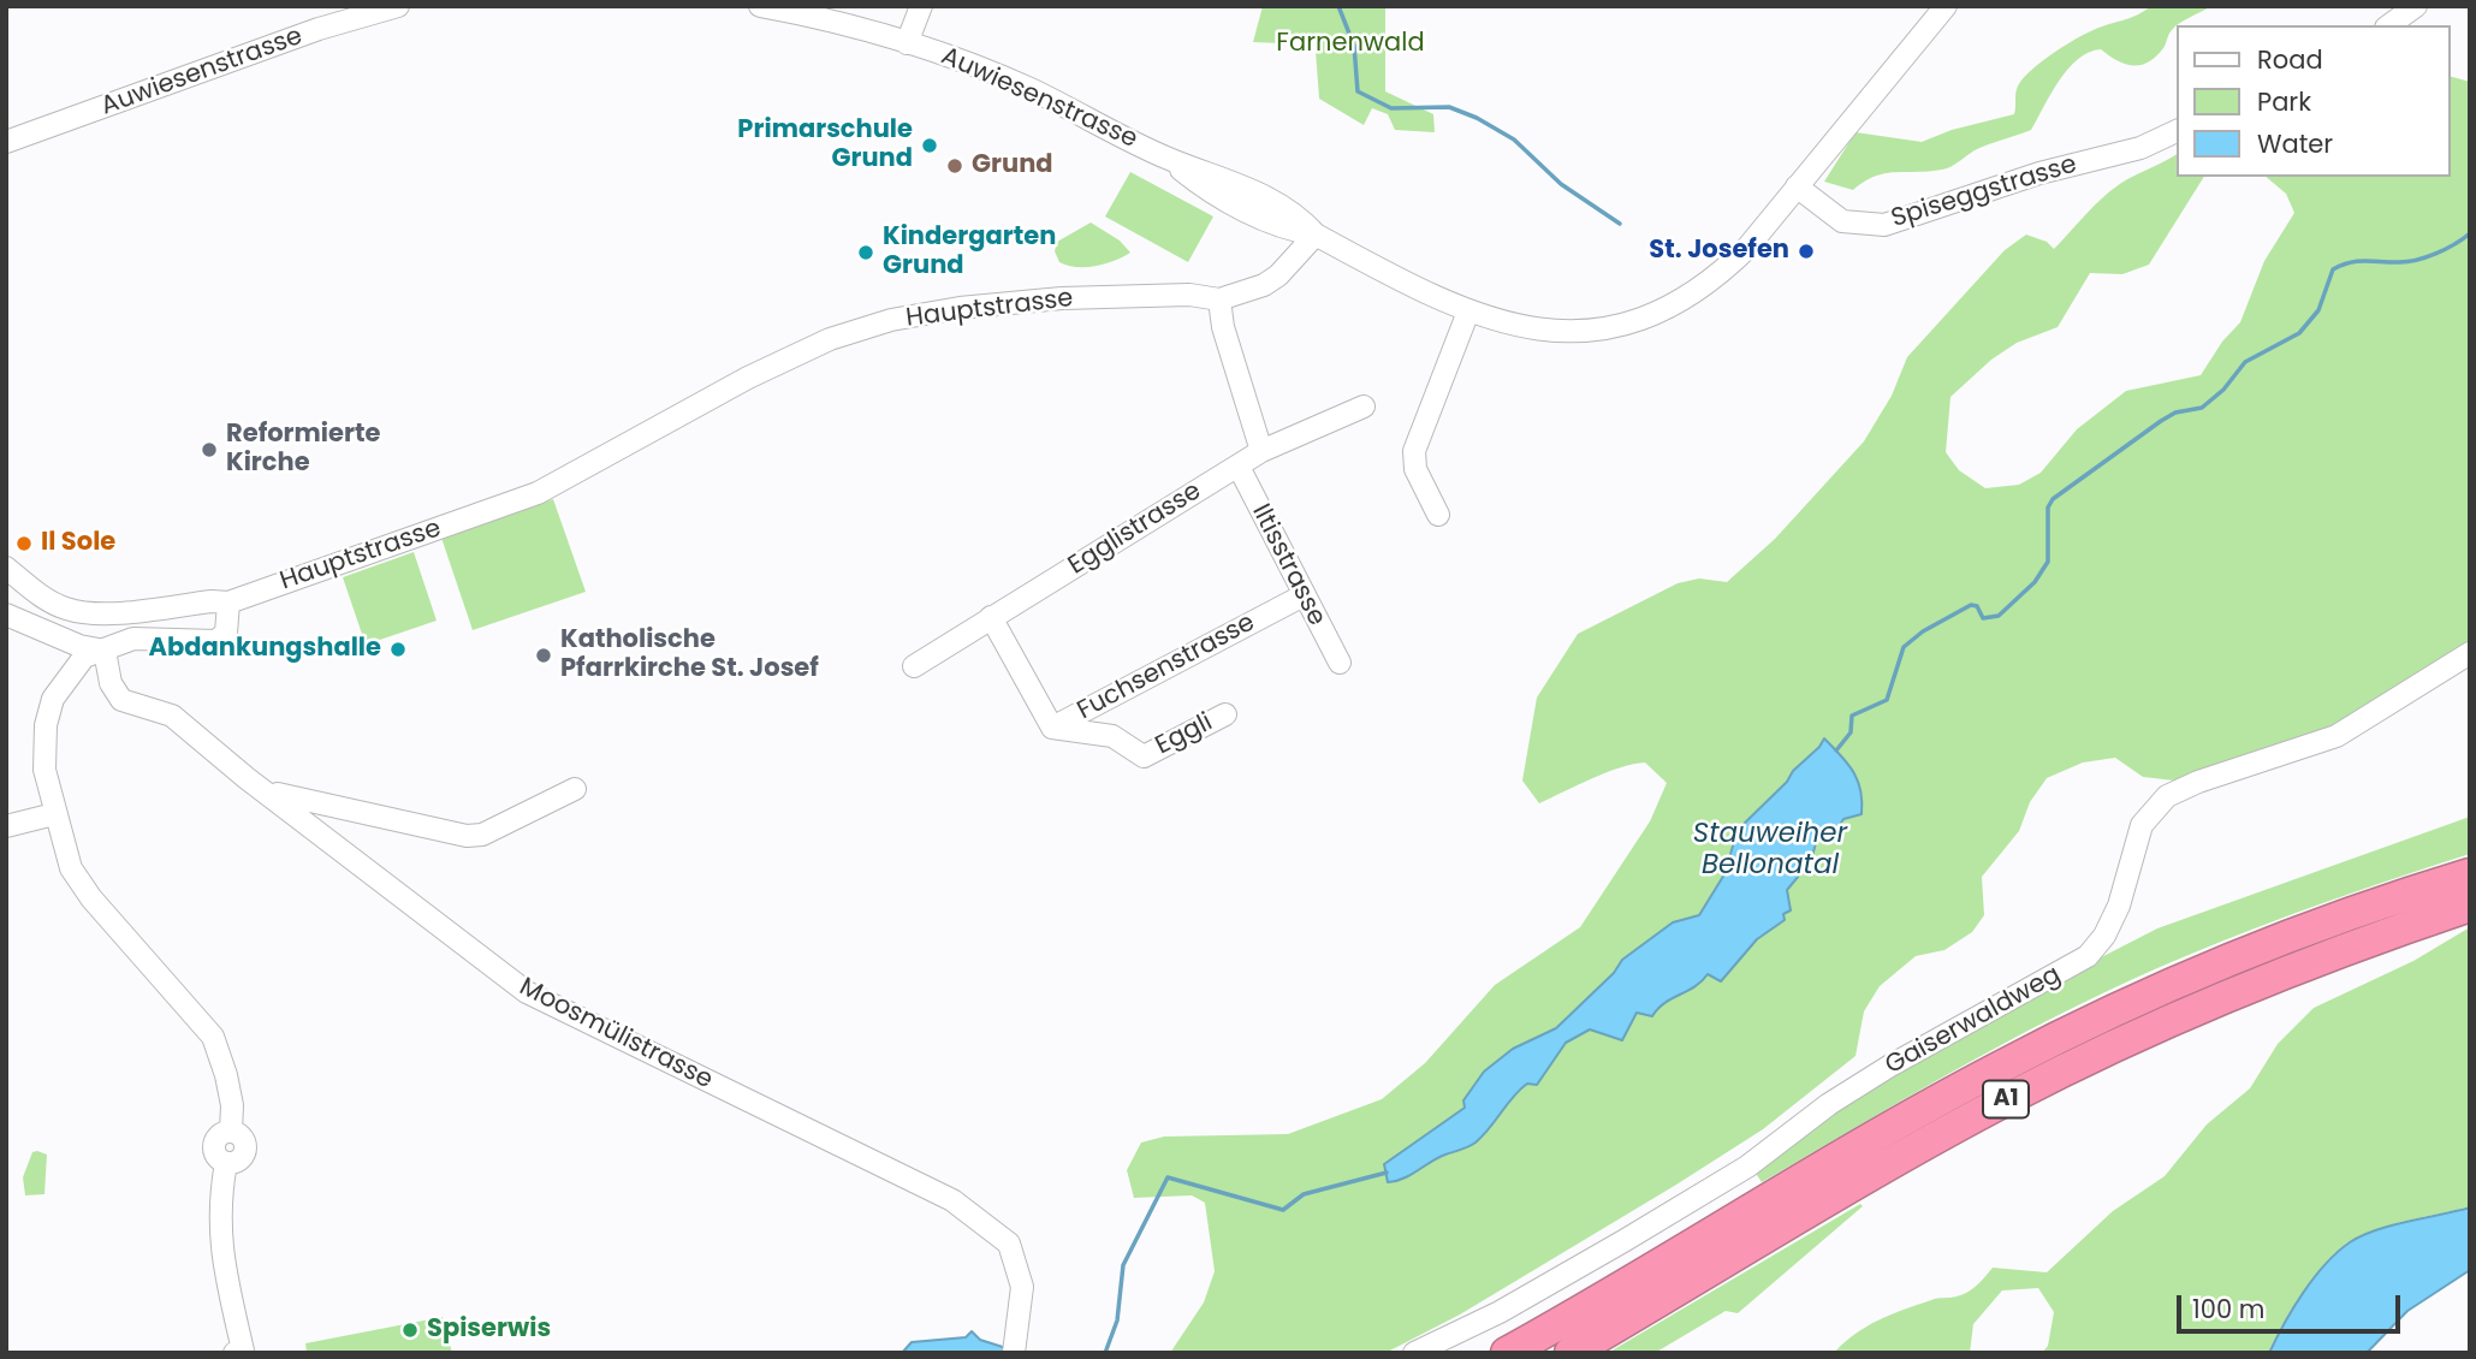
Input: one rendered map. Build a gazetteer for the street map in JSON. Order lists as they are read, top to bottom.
{
  "streets": {
    "highway": ["A1"],
    "street": [
      "Auwiesenstrasse",
      "Spiseggstrasse",
      "Hauptstrasse",
      "Egglistrasse",
      "Iltisstrasse",
      "Fuchsenstrasse",
      "Eggli",
      "Gaiserwaldweg",
      "Moosmülistrasse"
    ]
  },
  "crossings": [
    ["Auwiesenstrasse", "Hauptstrasse"],
    ["Egglistrasse", "Iltisstrasse"],
    ["Egglistrasse", "Fuchsenstrasse"],
    ["Iltisstrasse", "Fuchsenstrasse"],
    ["Fuchsenstrasse", "Eggli"]
  ],
  "water": ["Stauweiher Bellonatal"],
  "parks": ["Farnenwald"],
  "places": [
    "Primarschule Grund",
    "Grund",
    "St. Josefen",
    "Kindergarten Grund",
    "Reformierte Kirche",
    "Il Sole",
    "Abdankungshalle",
    "Katholische Pfarrkirche St. Josef",
    "Spiserwis"
  ],
  "legend": ["Road", "Park", "Water"],
  "scale_bar": "100 m"
}
